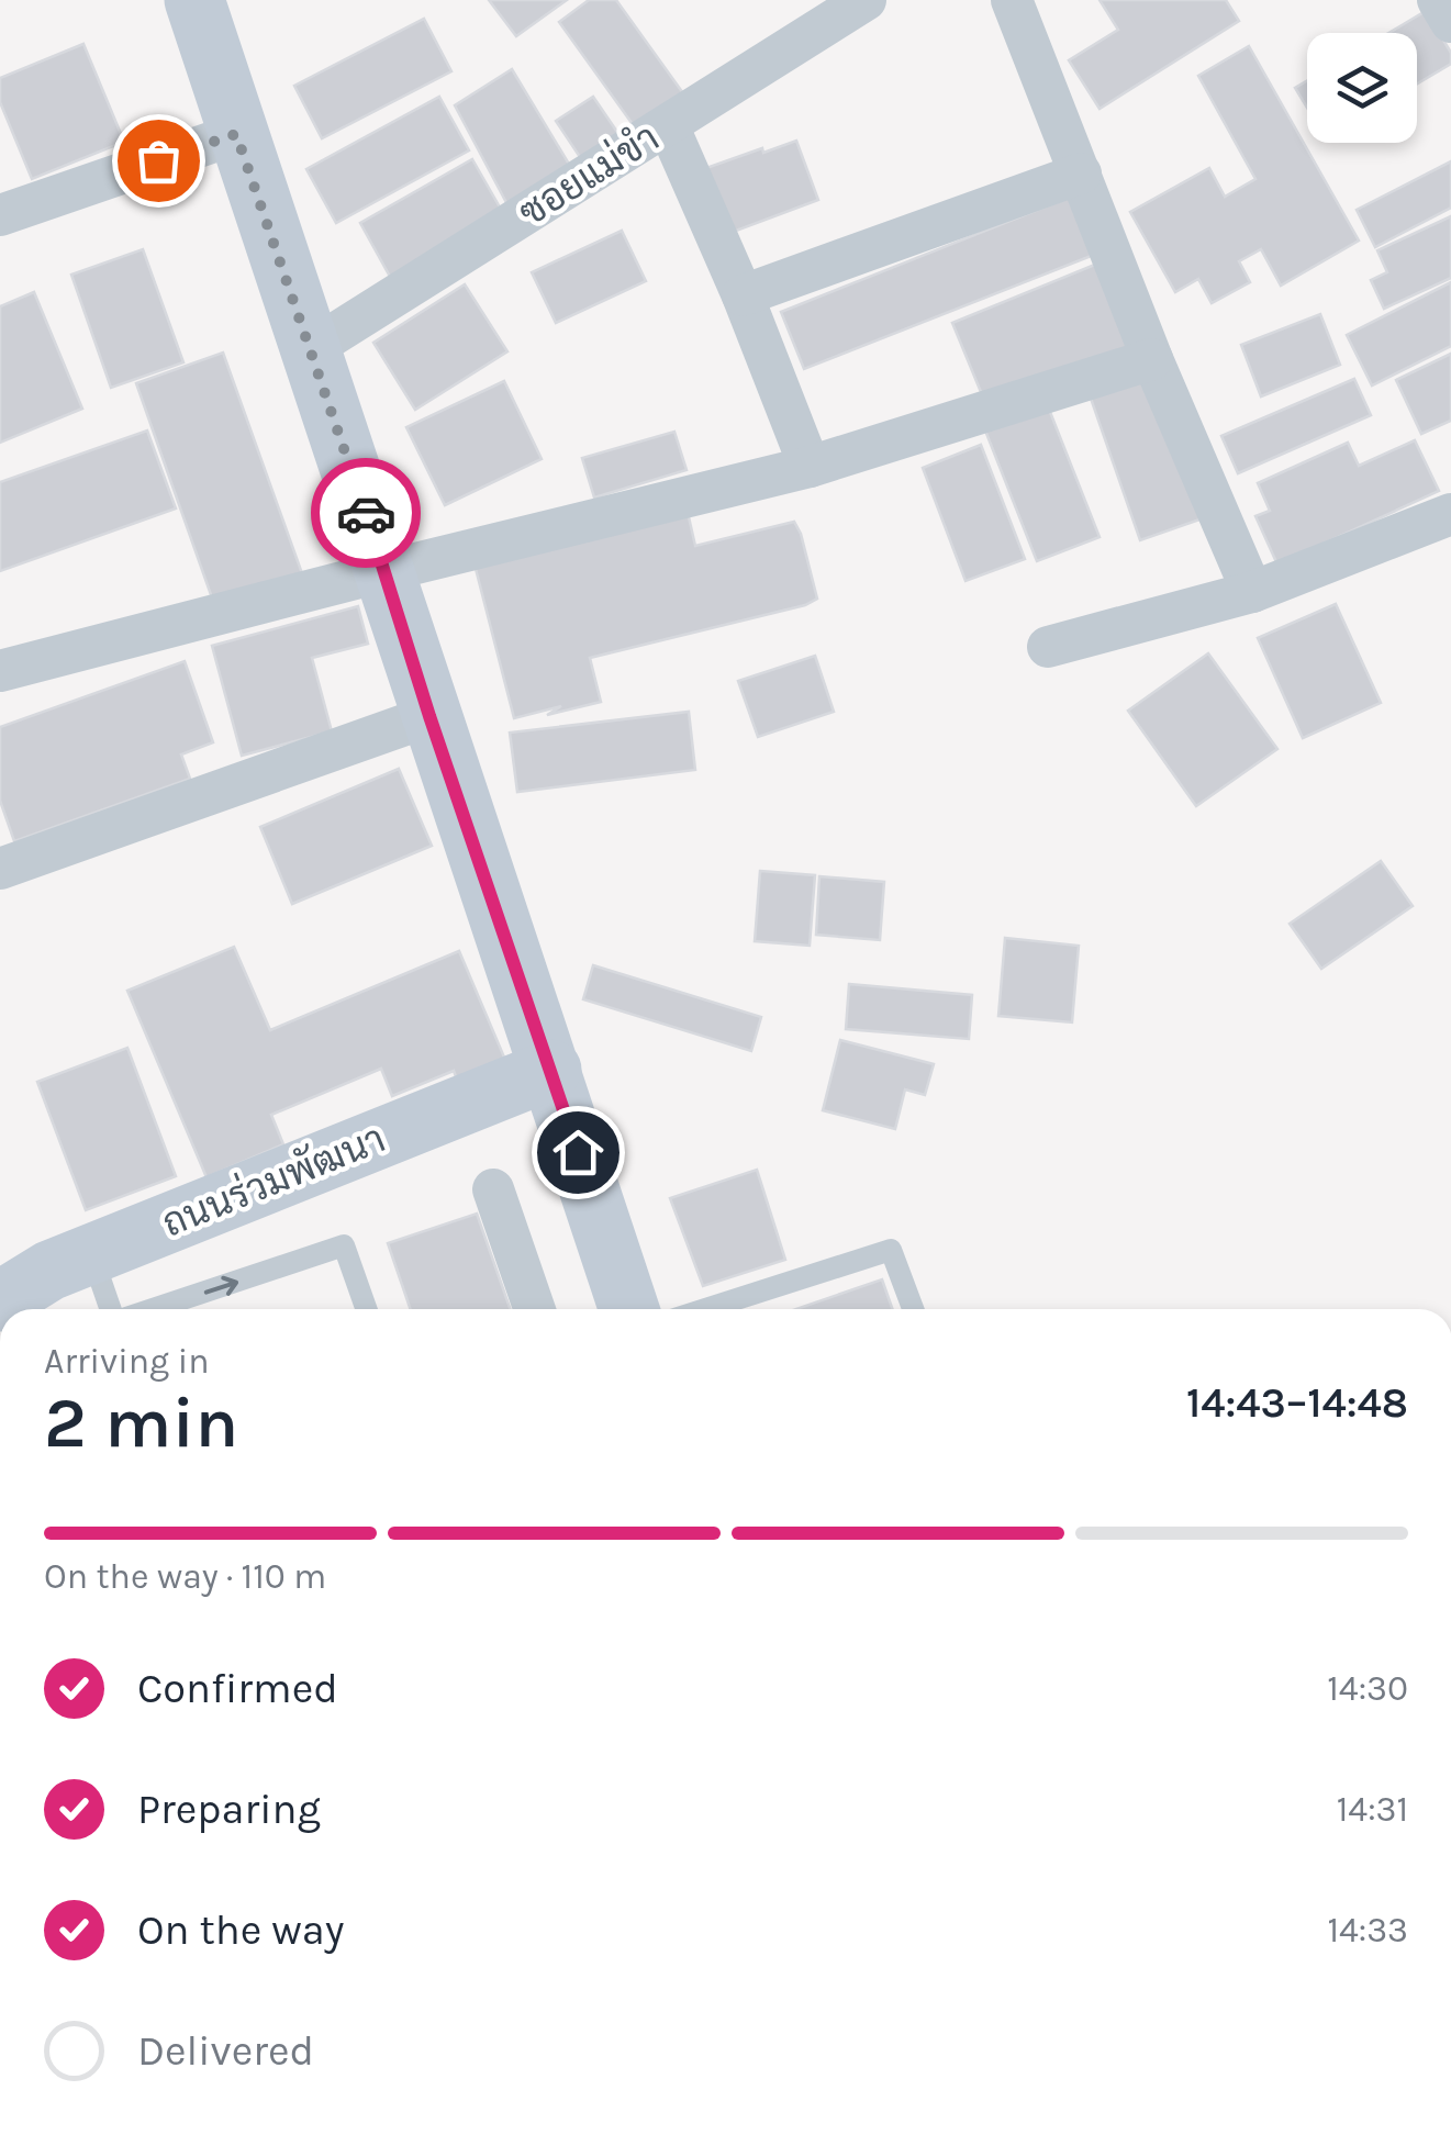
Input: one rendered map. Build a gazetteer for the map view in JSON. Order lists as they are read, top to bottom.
{
  "streets": {
    "street": ["ซอยแม่ขำ", "ถนนร่วมพัฒนา"]
  },
  "page": {
    "heading": ["2 min", "Arriving in", "14:43–14:48"],
    "bar": "On the way · 110 m",
    "list": [
      ["Confirmed", "14:30"],
      ["Preparing", "14:31"],
      ["On the way", "14:33"],
      "Delivered"
    ]
  }
}
